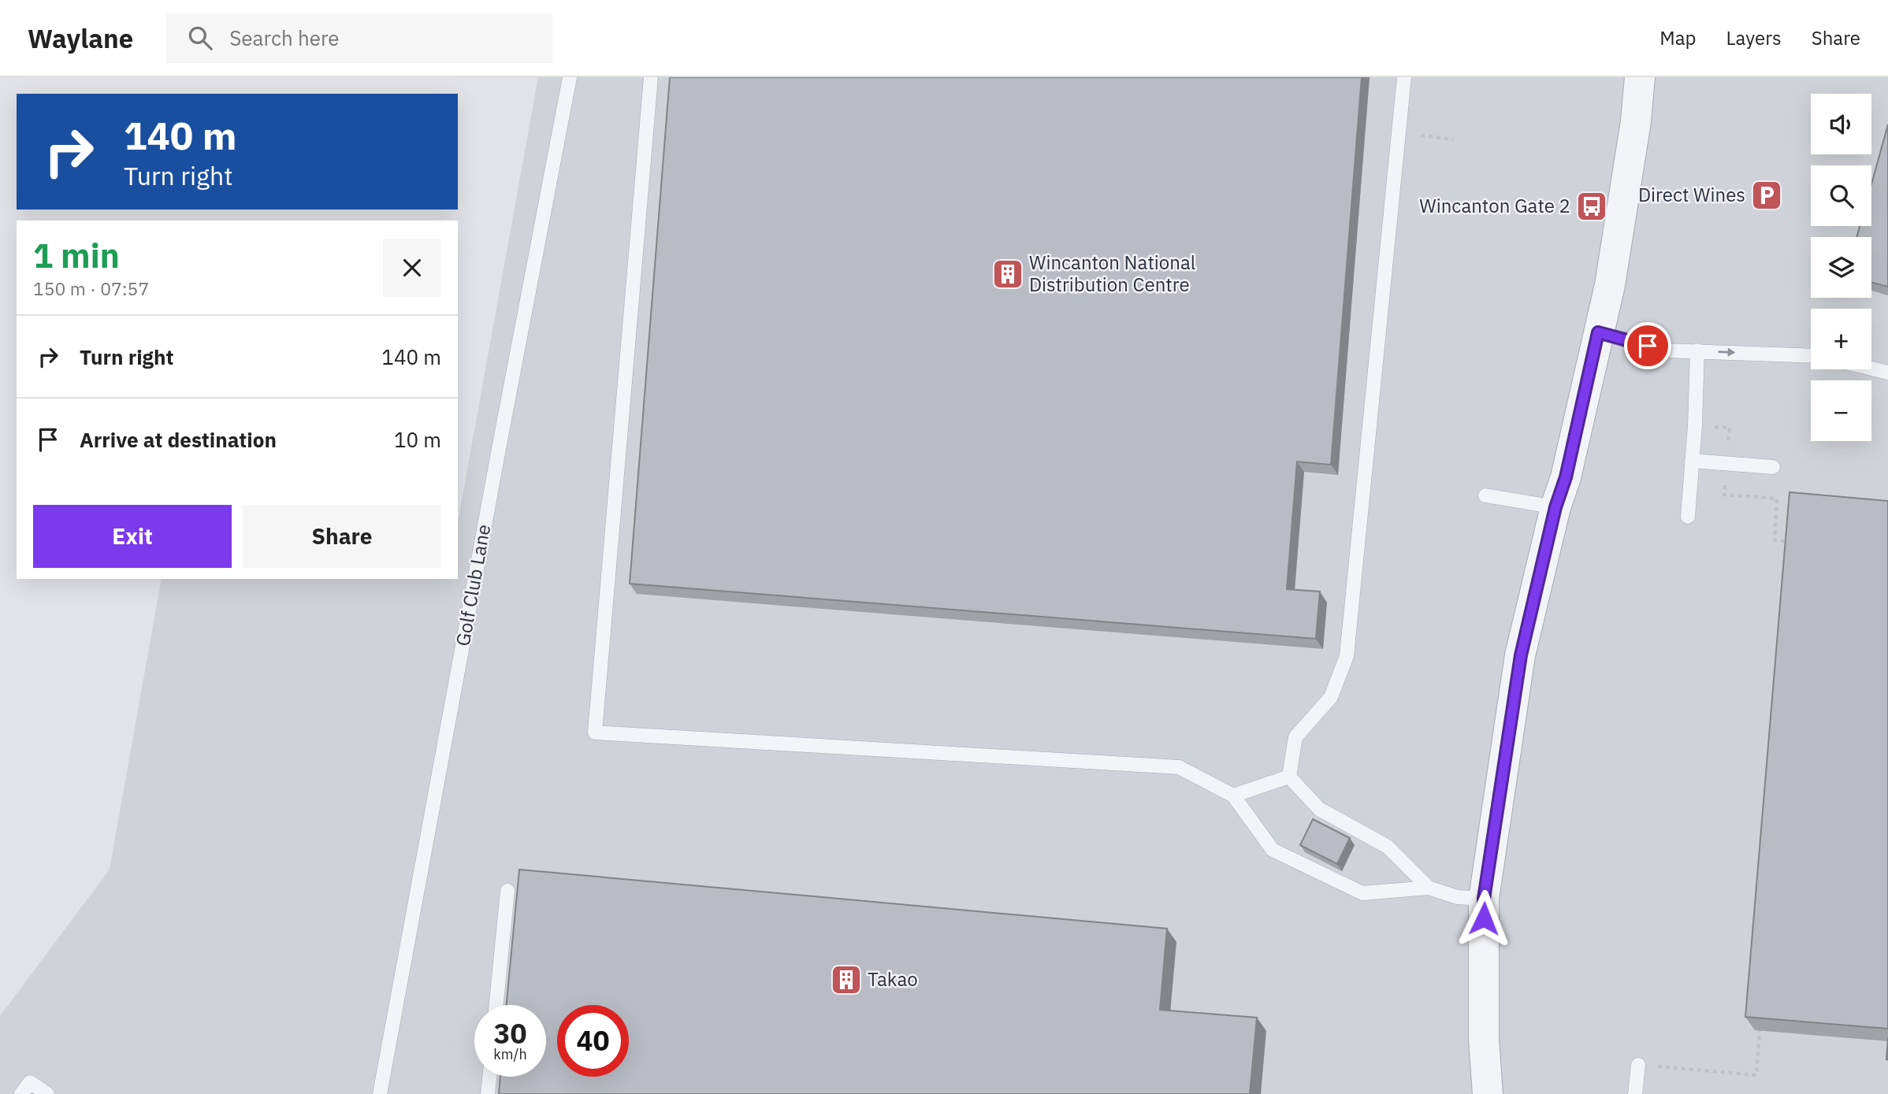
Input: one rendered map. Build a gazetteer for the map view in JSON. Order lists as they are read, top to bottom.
{
  "streets": {
    "lane": ["Golf Club Lane"]
  },
  "places": {
    "parking": ["Direct Wines"],
    "bus stop": ["Wincanton Gate 2"],
    "building": ["Wincanton National Distribution Centre", "Takao"]
  },
  "page": {
    "header": "Waylane",
    "search": "Search here",
    "nav": ["Map", "Layers", "Share"],
    "map_buttons": ["+", "−"],
    "turn": ["140 m", "Turn right"],
    "heading": ["1 min", "150 m · 07:57"],
    "list": [
      {
        "name": "Turn right",
        "value": "140 m"
      },
      {
        "name": "Arrive at destination",
        "value": "10 m"
      }
    ],
    "buttons": ["Exit", "Share"],
    "speed": "30 km/h",
    "limit": "40"
  }
}
